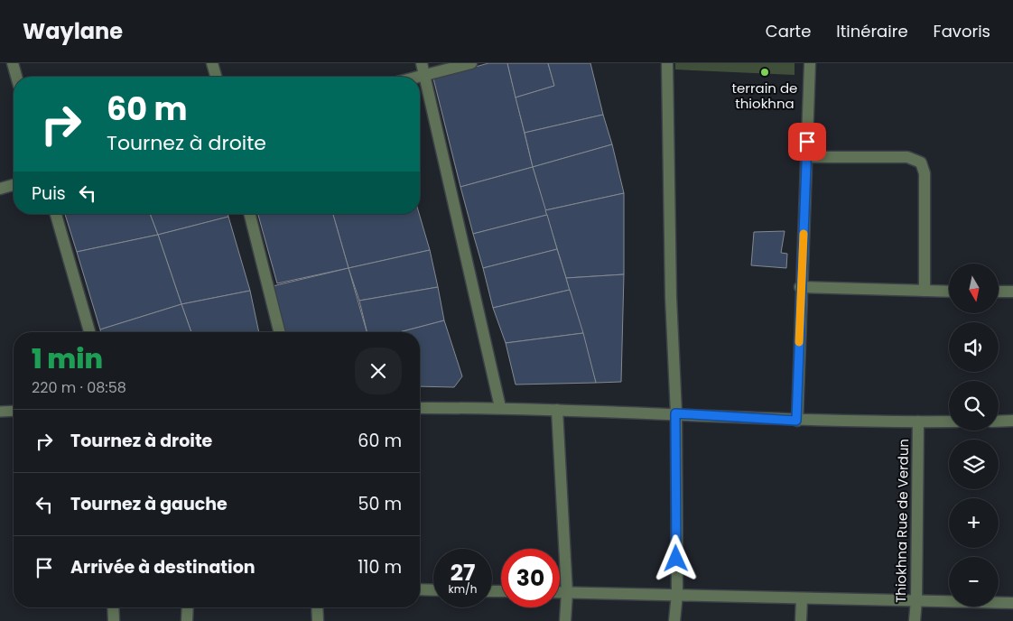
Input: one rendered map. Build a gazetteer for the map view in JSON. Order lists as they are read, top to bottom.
{
  "streets": {
    "street": ["Thiokhna Rue de Verdun"]
  },
  "places": ["terrain de thiokhna"],
  "north": "bottom",
  "page": {
    "header": "Waylane",
    "nav": ["Carte", "Itinéraire", "Favoris"],
    "turn": ["60 m", "Tournez à droite"],
    "then": "Puis",
    "map_buttons": ["+", "−"],
    "heading": ["1 min", "220 m · 08:58"],
    "list": [
      {
        "name": "Tournez à droite",
        "value": "60 m"
      },
      {
        "name": "Tournez à gauche",
        "value": "50 m"
      },
      {
        "name": "Arrivée à destination",
        "value": "110 m"
      }
    ],
    "speed": "27 km/h",
    "limit": "30"
  }
}
